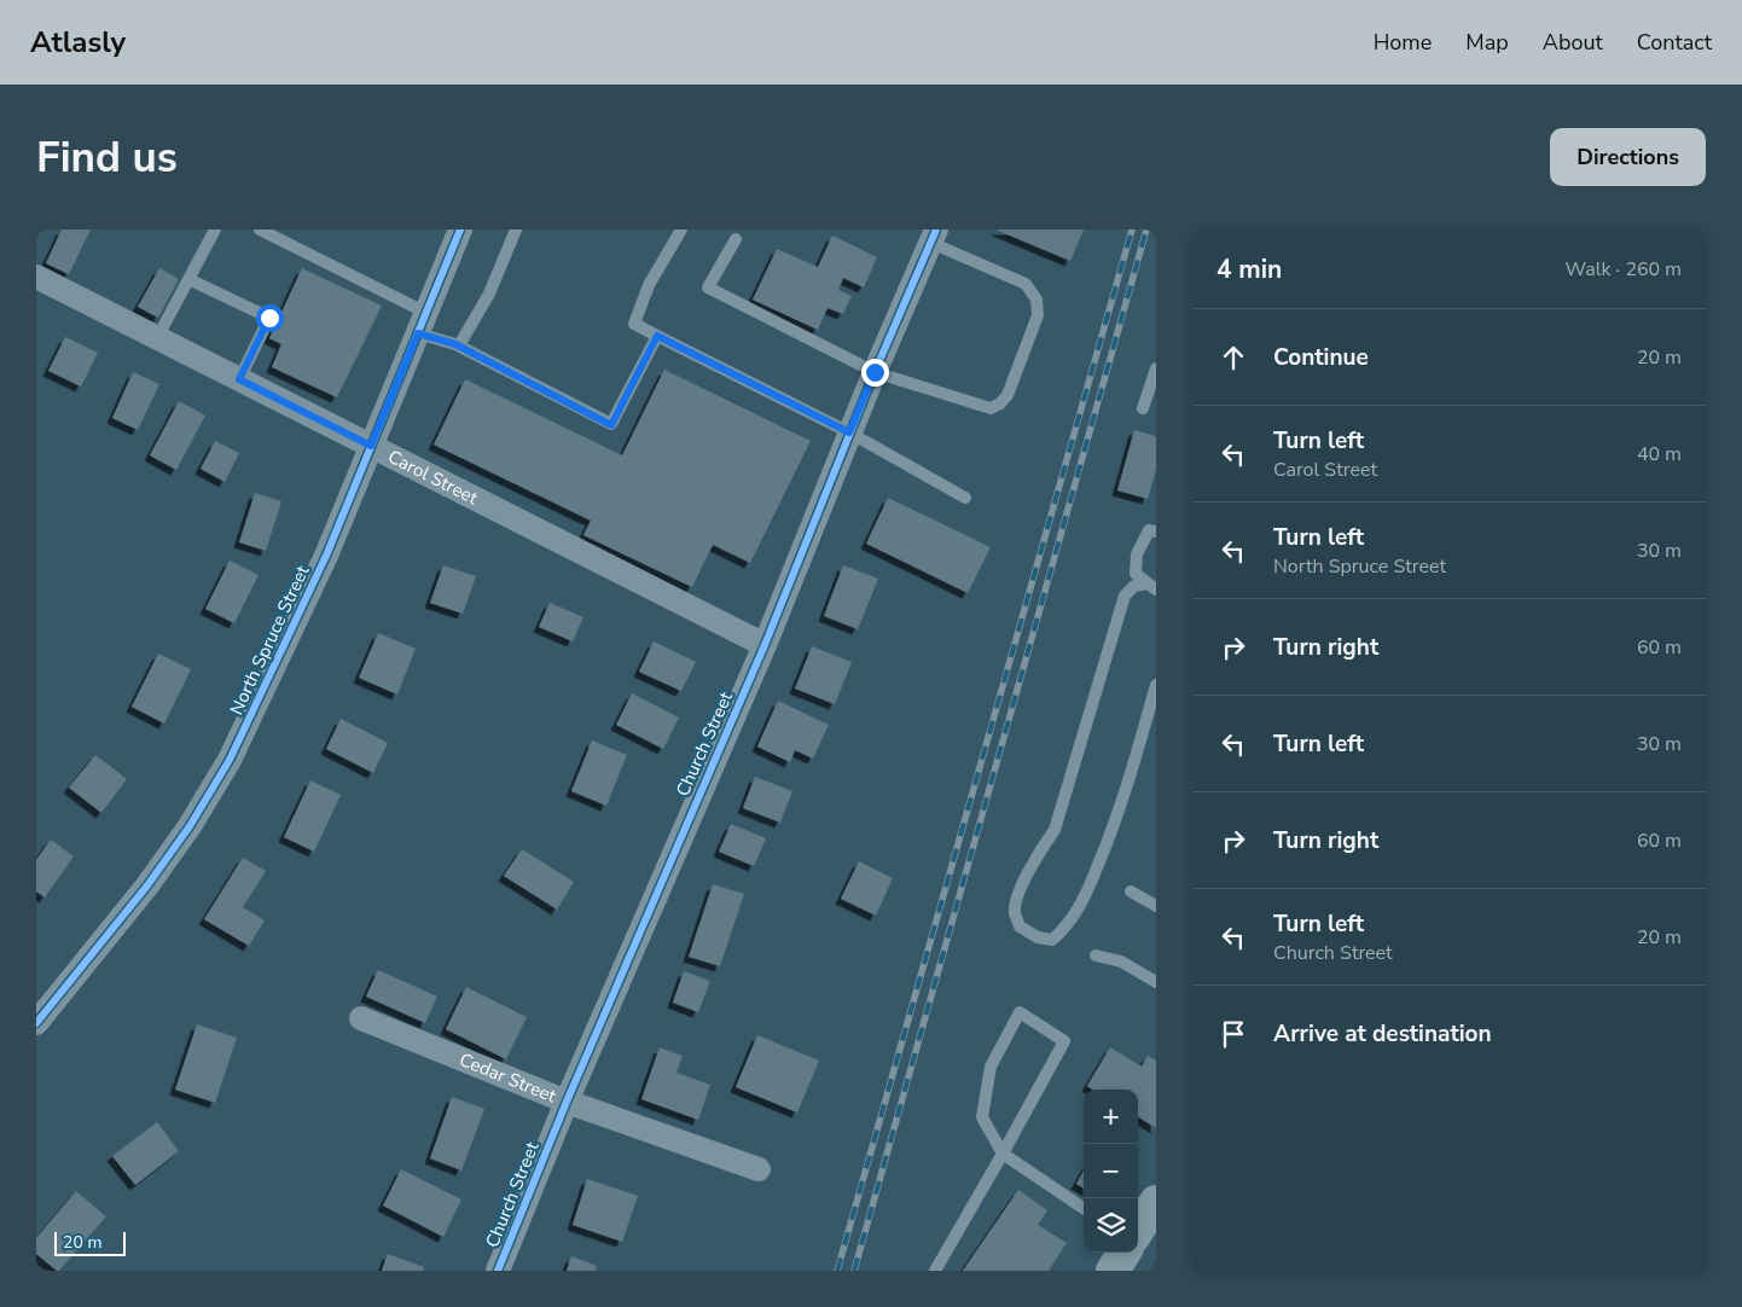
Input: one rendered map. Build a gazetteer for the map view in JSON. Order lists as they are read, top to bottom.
{
  "streets": {
    "street": [
      "Carol Street",
      "North Spruce Street",
      "Church Street",
      "Cedar Street"
    ]
  },
  "crossings": [
    ["Carol Street", "North Spruce Street"],
    ["Carol Street", "Church Street"],
    ["Church Street", "Cedar Street"]
  ],
  "scale_bar": "20 m",
  "page": {
    "header": "Atlasly",
    "nav": [
      "Home",
      "Map",
      "About",
      "Contact"
    ],
    "buttons": "Directions",
    "title": "Find us",
    "heading": ["4 min", "Walk · 260 m"],
    "list": [
      ["Continue", "20 m"],
      ["Turn left", "Carol Street", "40 m"],
      ["Turn left", "North Spruce Street", "30 m"],
      ["Turn right", "60 m"],
      ["Turn left", "30 m"],
      ["Turn right", "60 m"],
      ["Turn left", "Church Street", "20 m"],
      "Arrive at destination"
    ],
    "map_buttons": ["+", "−"],
    "scale": "20 m"
  }
}
